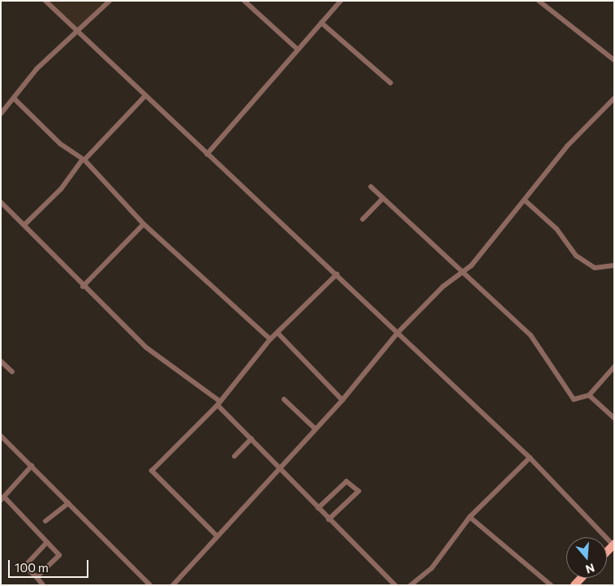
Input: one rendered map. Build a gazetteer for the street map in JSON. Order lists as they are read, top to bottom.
{
  "scale_bar": "100 m",
  "north": "bottom"
}
